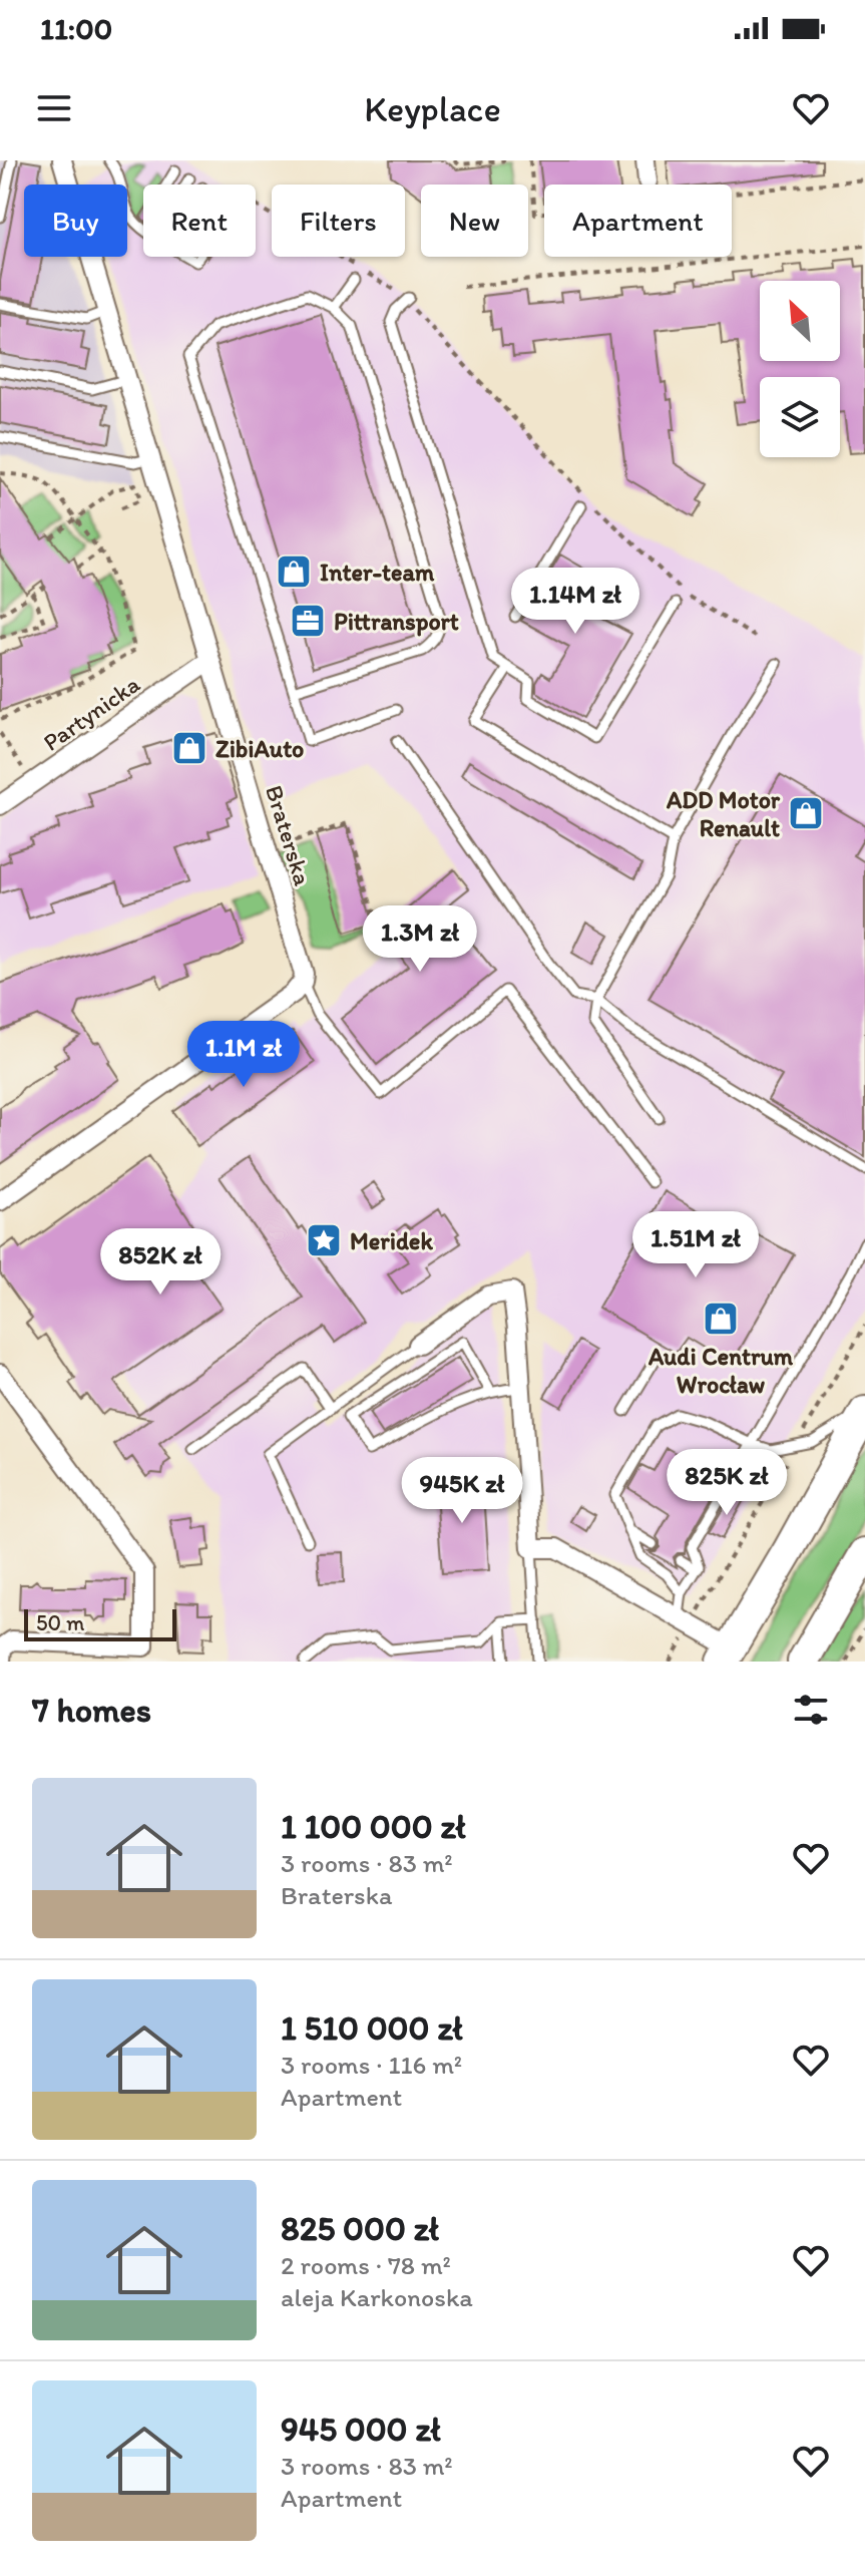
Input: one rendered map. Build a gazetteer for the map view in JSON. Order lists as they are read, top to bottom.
{
  "streets": {
    "street": ["Partynicka", "Braterska"]
  },
  "crossings": [
    ["Partynicka", "Braterska"]
  ],
  "places": {
    "shop": [
      "Inter-team",
      "ZibiAuto",
      "ADD Motor Renault",
      "Audi Centrum Wrocław"
    ],
    "office": ["Pittransport"],
    "place": ["Meridek"]
  },
  "scale_bar": "50 m",
  "north": "top left",
  "page": {
    "status": "11:00",
    "header": "Keyplace",
    "chip": [
      "Buy",
      "Rent",
      "Filters",
      "New",
      "Apartment"
    ],
    "price": [
      "1.14M zł",
      "1.3M zł",
      "1.1M zł",
      "1.51M zł",
      "852K zł",
      "825K zł",
      "945K zł"
    ],
    "scale": "50 m",
    "heading": "7 homes",
    "list": [
      {
        "name": "1 100 000 zł",
        "note": "3 rooms · 83 m² · Braterska"
      },
      {
        "name": "1 510 000 zł",
        "note": "3 rooms · 116 m² · Apartment"
      },
      {
        "name": "825 000 zł",
        "note": "2 rooms · 78 m² · aleja Karkonoska"
      },
      {
        "name": "945 000 zł",
        "note": "3 rooms · 83 m² · Apartment"
      }
    ]
  }
}
